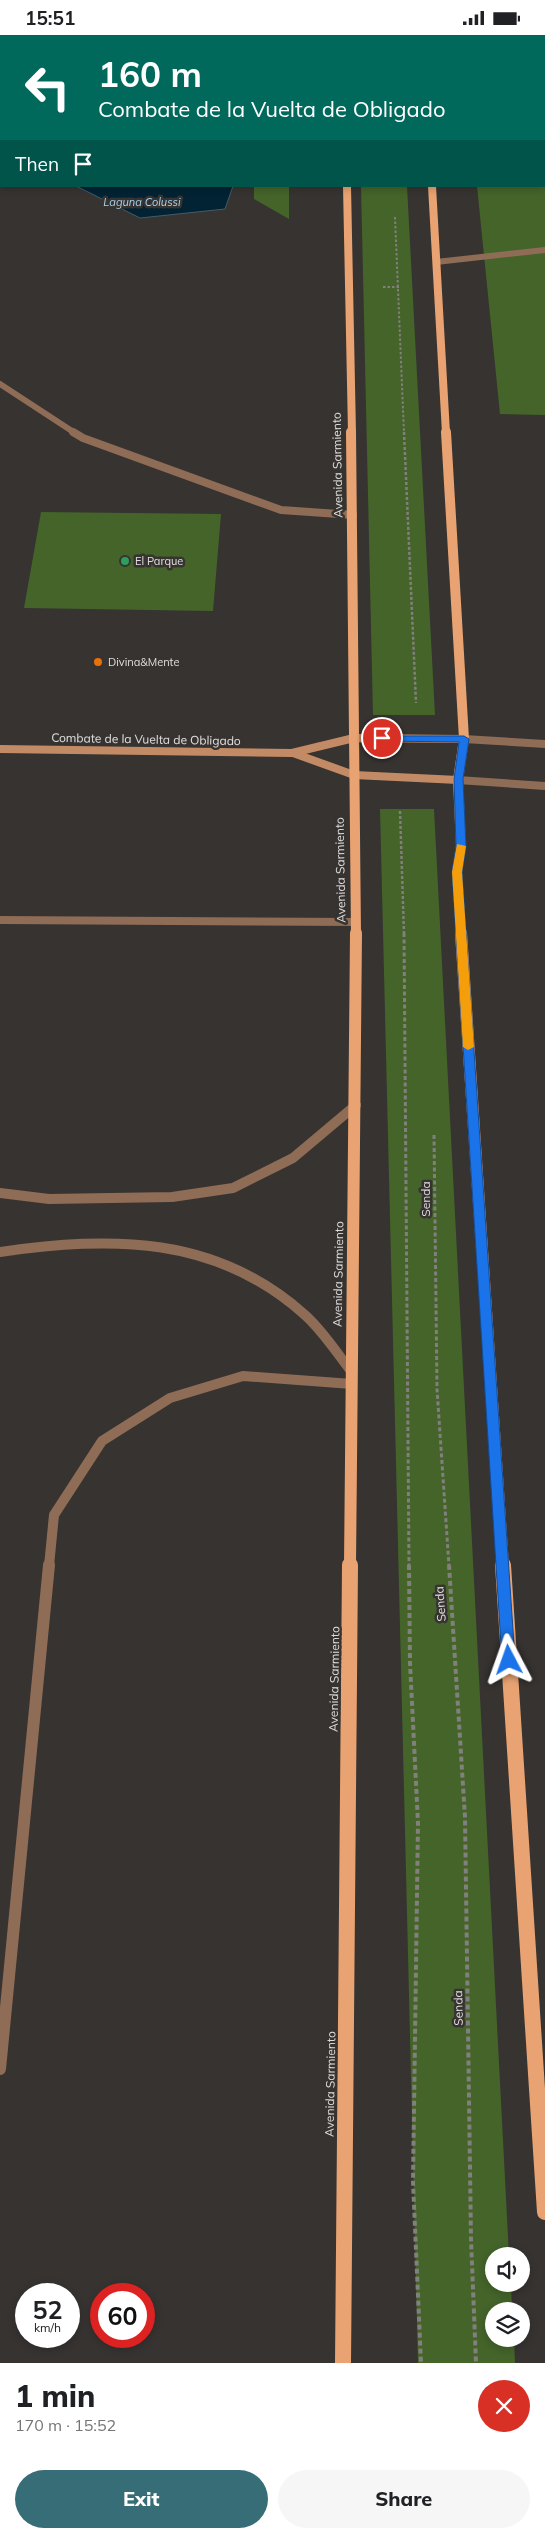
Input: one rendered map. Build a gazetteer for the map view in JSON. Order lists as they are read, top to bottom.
{
  "streets": {
    "main road": ["Avenida Sarmiento", "Combate de la Vuelta de Obligado"],
    "path": ["Senda"]
  },
  "crossings": [
    ["Avenida Sarmiento", "Combate de la Vuelta de Obligado"]
  ],
  "water": ["Laguna Colussi"],
  "places": ["El Parque", "Divina&Mente"],
  "page": {
    "status": "15:51",
    "turn": ["160 m", "Combate de la Vuelta de Obligado"],
    "then": "Then",
    "speed": "52 km/h",
    "limit": "60",
    "heading": ["1 min", "170 m · 15:52"],
    "buttons": ["Exit", "Share"]
  }
}
